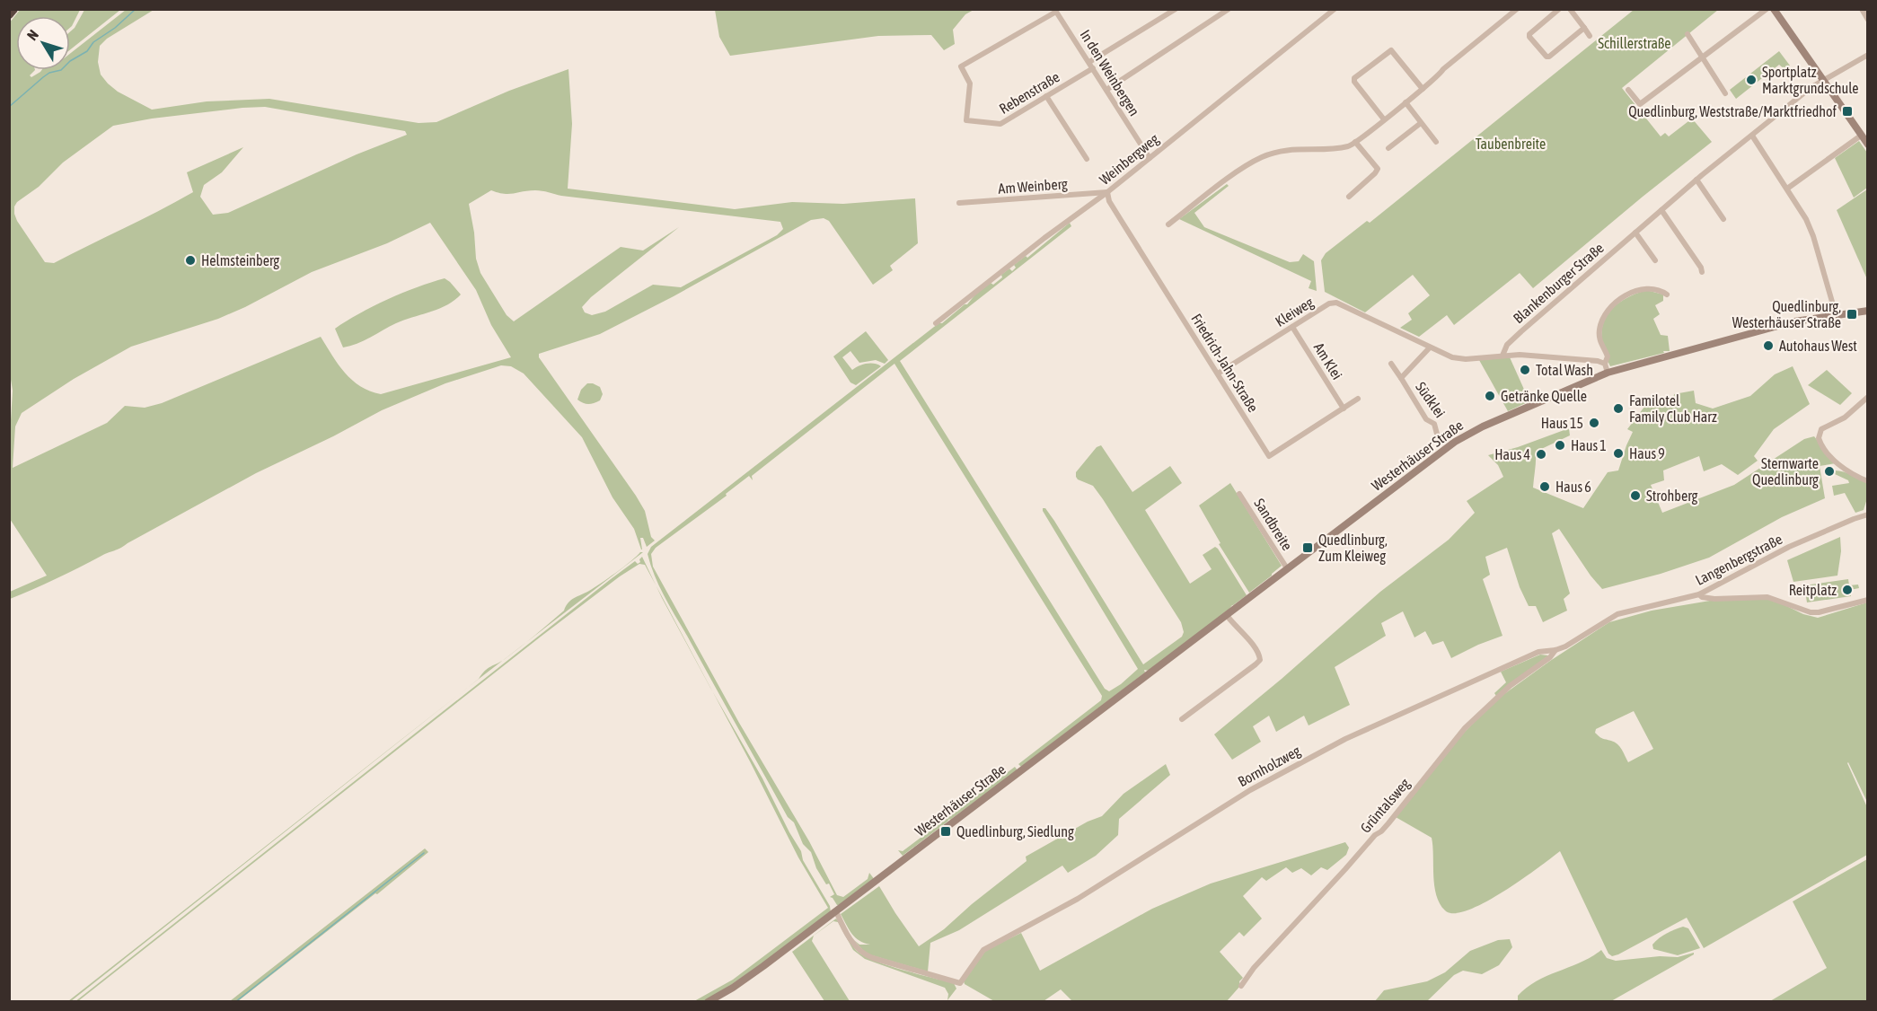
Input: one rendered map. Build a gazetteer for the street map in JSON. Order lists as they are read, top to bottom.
{
  "streets": {
    "main road": ["Westerhäuser Straße"],
    "street": [
      "In den Weinbergen",
      "Rebenstraße",
      "Weinbergweg",
      "Am Weinberg",
      "Blankenburger Straße",
      "Kleiweg",
      "Am Klei",
      "Friedrich-Jahn-Straße",
      "Südklei",
      "Sandbreite",
      "Langenbergstraße",
      "Bornholzweg",
      "Grüntalsweg"
    ]
  },
  "crossings": [
    ["In den Weinbergen", "Rebenstraße"],
    ["In den Weinbergen", "Weinbergweg"],
    ["Weinbergweg", "Am Weinberg"],
    ["Weinbergweg", "Friedrich-Jahn-Straße"],
    ["Am Weinberg", "Friedrich-Jahn-Straße"],
    ["Blankenburger Straße", "Kleiweg"],
    ["Kleiweg", "Am Klei"],
    ["Kleiweg", "Friedrich-Jahn-Straße"],
    ["Kleiweg", "Südklei"],
    ["Am Klei", "Friedrich-Jahn-Straße"],
    ["Westerhäuser Straße", "Sandbreite"],
    ["Westerhäuser Straße", "Bornholzweg"],
    ["Langenbergstraße", "Bornholzweg"],
    ["Bornholzweg", "Grüntalsweg"]
  ],
  "parks": ["Schillerstraße", "Taubenbreite"],
  "places": {
    "other": [
      "Sportplatz Marktgrundschule",
      "Helmsteinberg",
      "Autohaus West",
      "Total Wash",
      "Getränke Quelle",
      "Familotel Family Club Harz",
      "Haus 15",
      "Haus 1",
      "Haus 9",
      "Haus 4",
      "Sternwarte Quedlinburg",
      "Haus 6",
      "Strohberg",
      "Reitplatz"
    ],
    "transit": [
      "Quedlinburg, Weststraße/Marktfriedhof",
      "Quedlinburg, Westerhäuser Straße",
      "Quedlinburg, Zum Kleiweg",
      "Quedlinburg, Siedlung"
    ]
  },
  "north": "top left"
}
